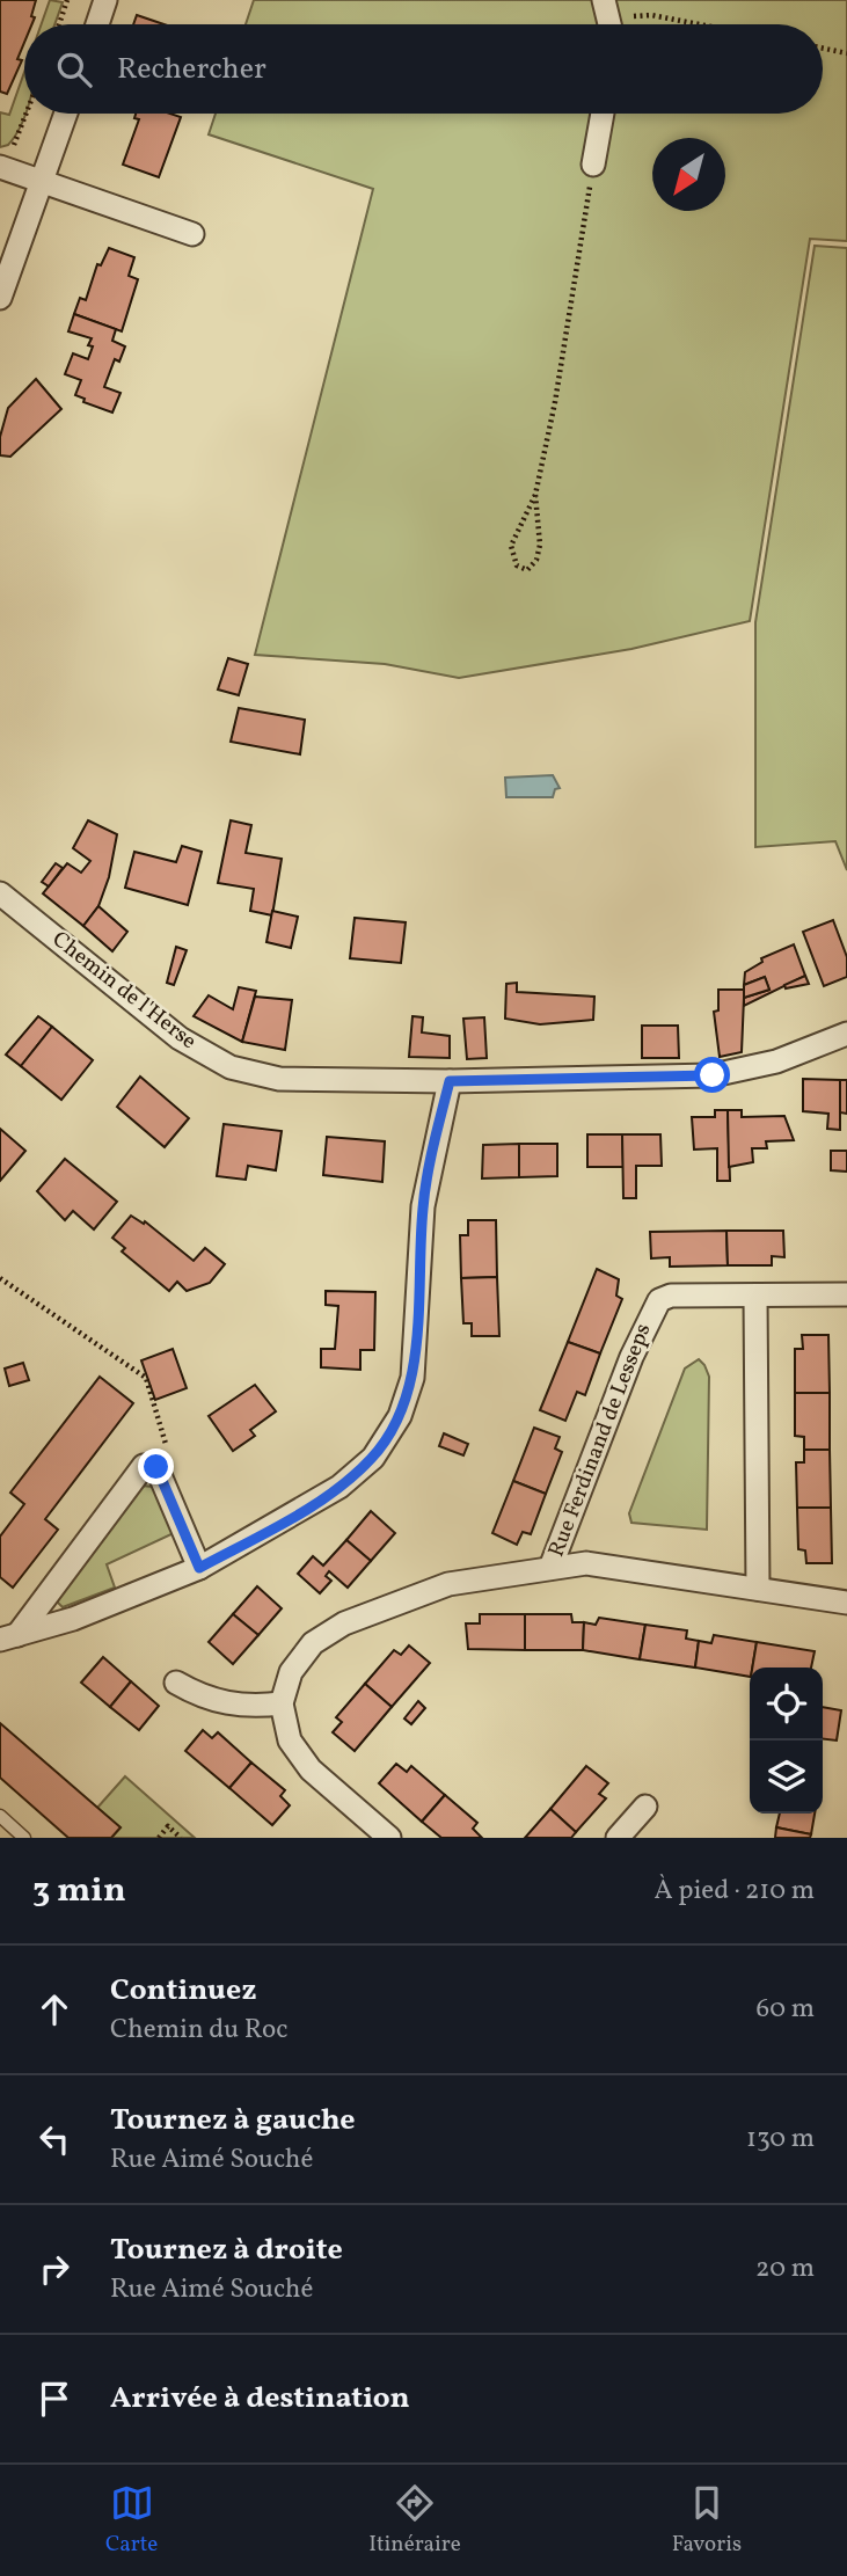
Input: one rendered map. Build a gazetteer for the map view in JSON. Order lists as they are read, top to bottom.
{
  "streets": {
    "street": ["Chemin de l'Herse", "Rue Ferdinand de Lesseps"]
  },
  "north": "bottom left",
  "page": {
    "search": "Rechercher",
    "heading": ["3 min", "À pied · 210 m"],
    "list": [
      ["Continuez", "Chemin du Roc", "60 m"],
      ["Tournez à gauche", "Rue Aimé Souché", "130 m"],
      ["Tournez à droite", "Rue Aimé Souché", "20 m"],
      "Arrivée à destination"
    ],
    "nav": ["Carte", "Itinéraire", "Favoris"]
  }
}
